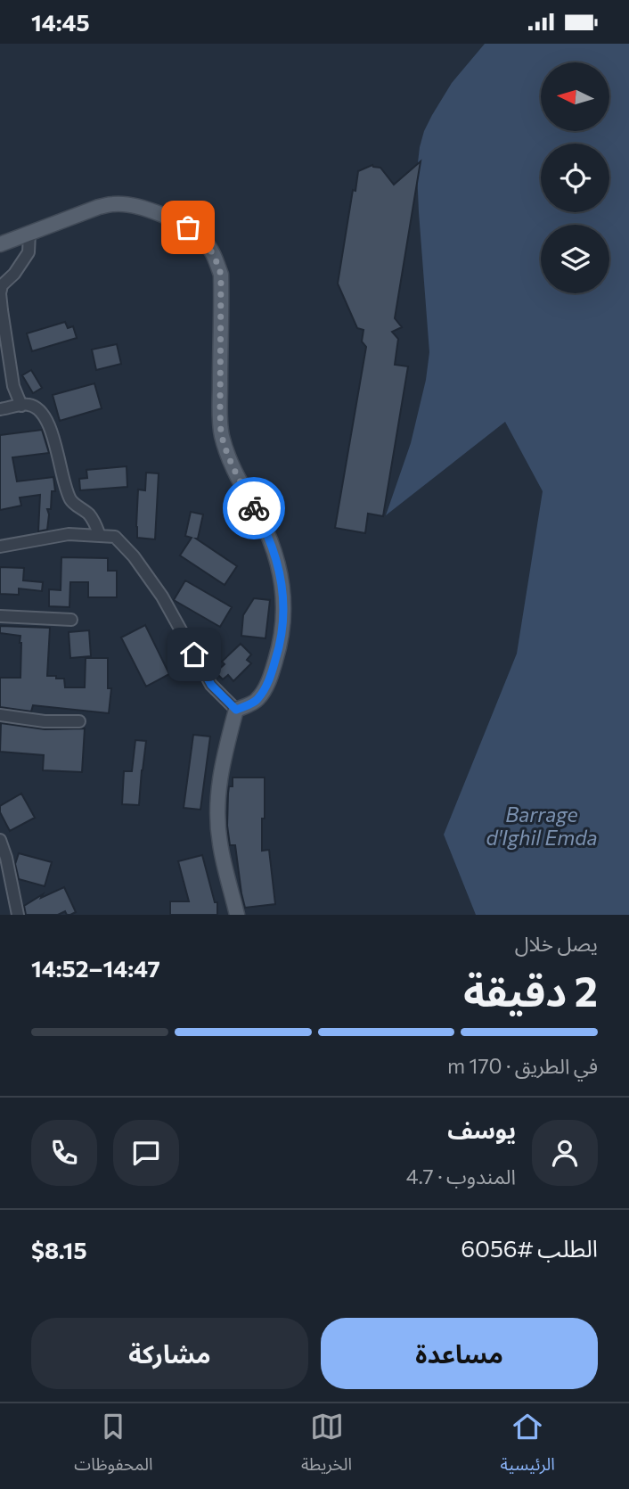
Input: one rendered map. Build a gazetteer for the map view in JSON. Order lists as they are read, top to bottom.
{
  "water": ["Barrage d'Ighil Emda"],
  "north": "left",
  "page": {
    "status": "14:45",
    "heading": ["2 دقيقة", "يصل خلال", "14:47–14:52"],
    "panel": [
      "يوسف",
      "المندوب · 4.7",
      "الطلب #6056",
      "$8.15"
    ],
    "bar": "في الطريق · 170 m",
    "buttons": ["مساعدة", "مشاركة"],
    "tabs": ["الرئيسية", "الخريطة", "المحفوظات"]
  }
}
